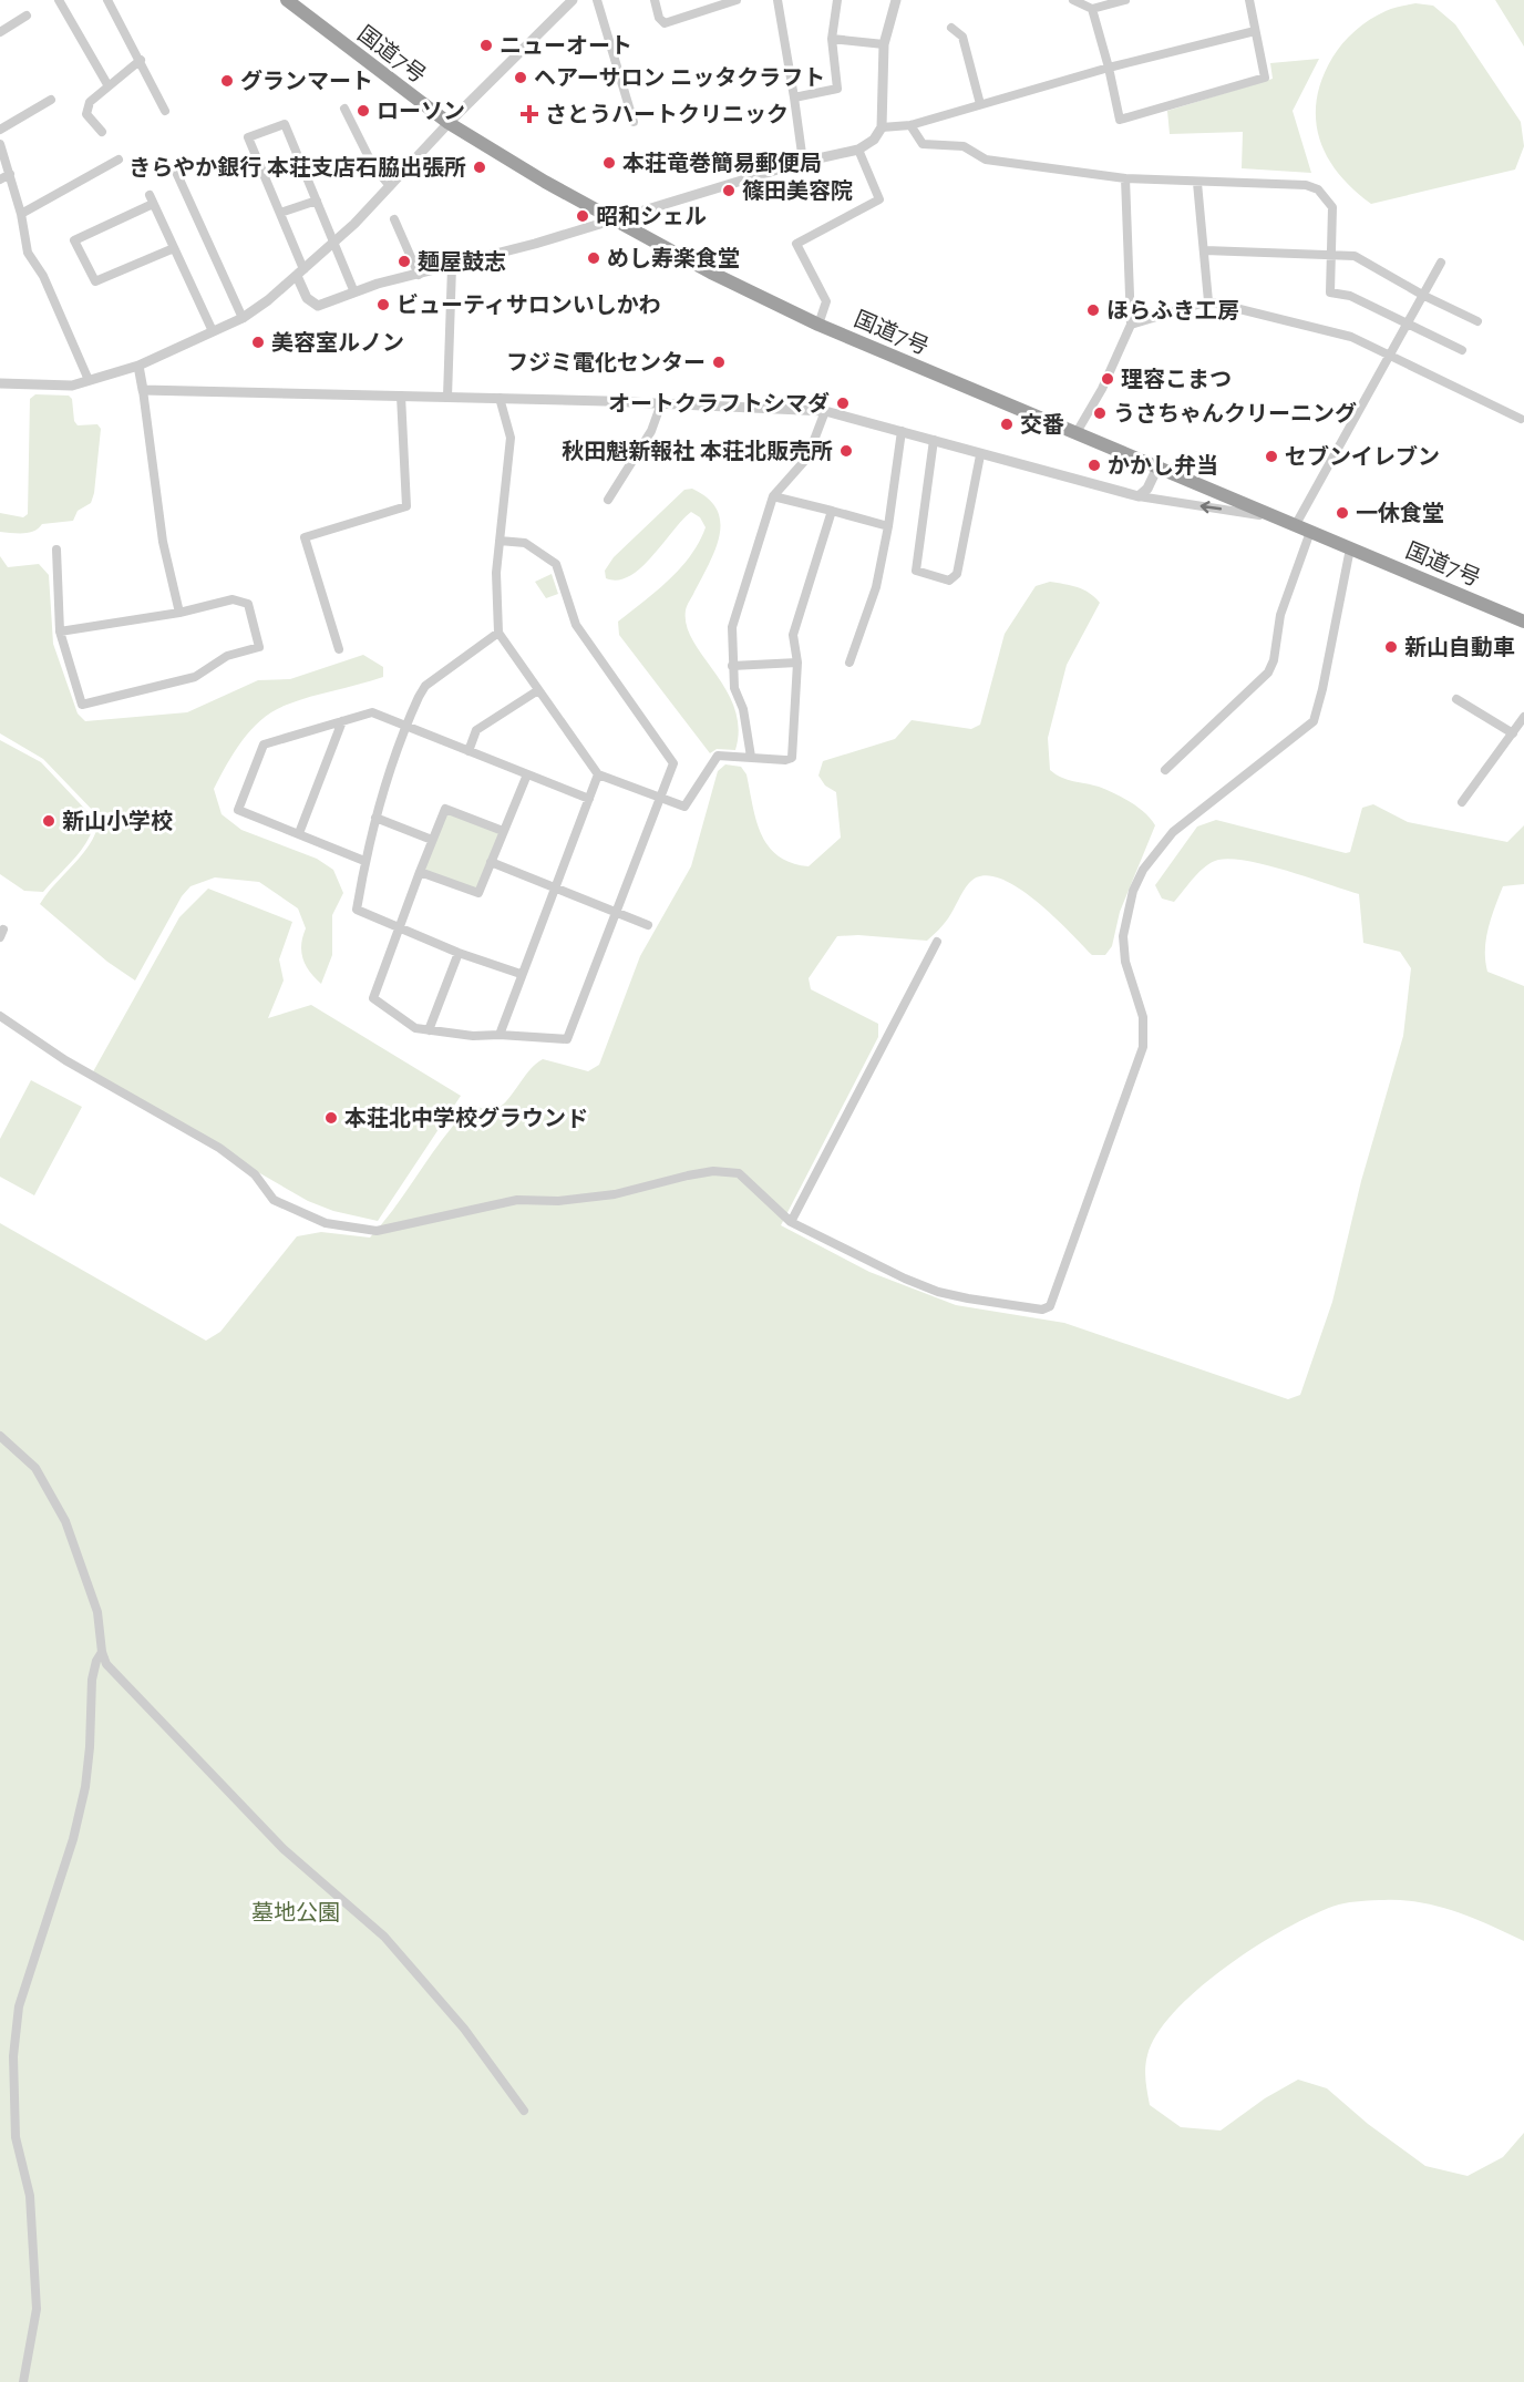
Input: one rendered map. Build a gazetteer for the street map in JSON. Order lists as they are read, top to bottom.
{
  "streets": {
    "highway": ["国道7号"]
  },
  "parks": ["墓地公園"],
  "places": {
    "other": [
      "ニューオート",
      "ヘアーサロン ニッタクラフト",
      "グランマート",
      "ローソン",
      "本荘竜巻簡易郵便局",
      "きらやか銀行 本荘支店石脇出張所",
      "篠田美容院",
      "昭和シェル",
      "めし寿楽食堂",
      "麺屋鼓志",
      "ビューティサロンいしかわ",
      "ほらふき工房",
      "美容室ルノン",
      "フジミ電化センター",
      "理容こまつ",
      "オートクラフトシマダ",
      "うさちゃんクリーニング",
      "交番",
      "秋田魁新報社 本荘北販売所",
      "セブンイレブン",
      "かかし弁当",
      "一休食堂",
      "新山自動車",
      "新山小学校",
      "本荘北中学校グラウンド"
    ],
    "health": ["さとうハートクリニック"]
  }
}
